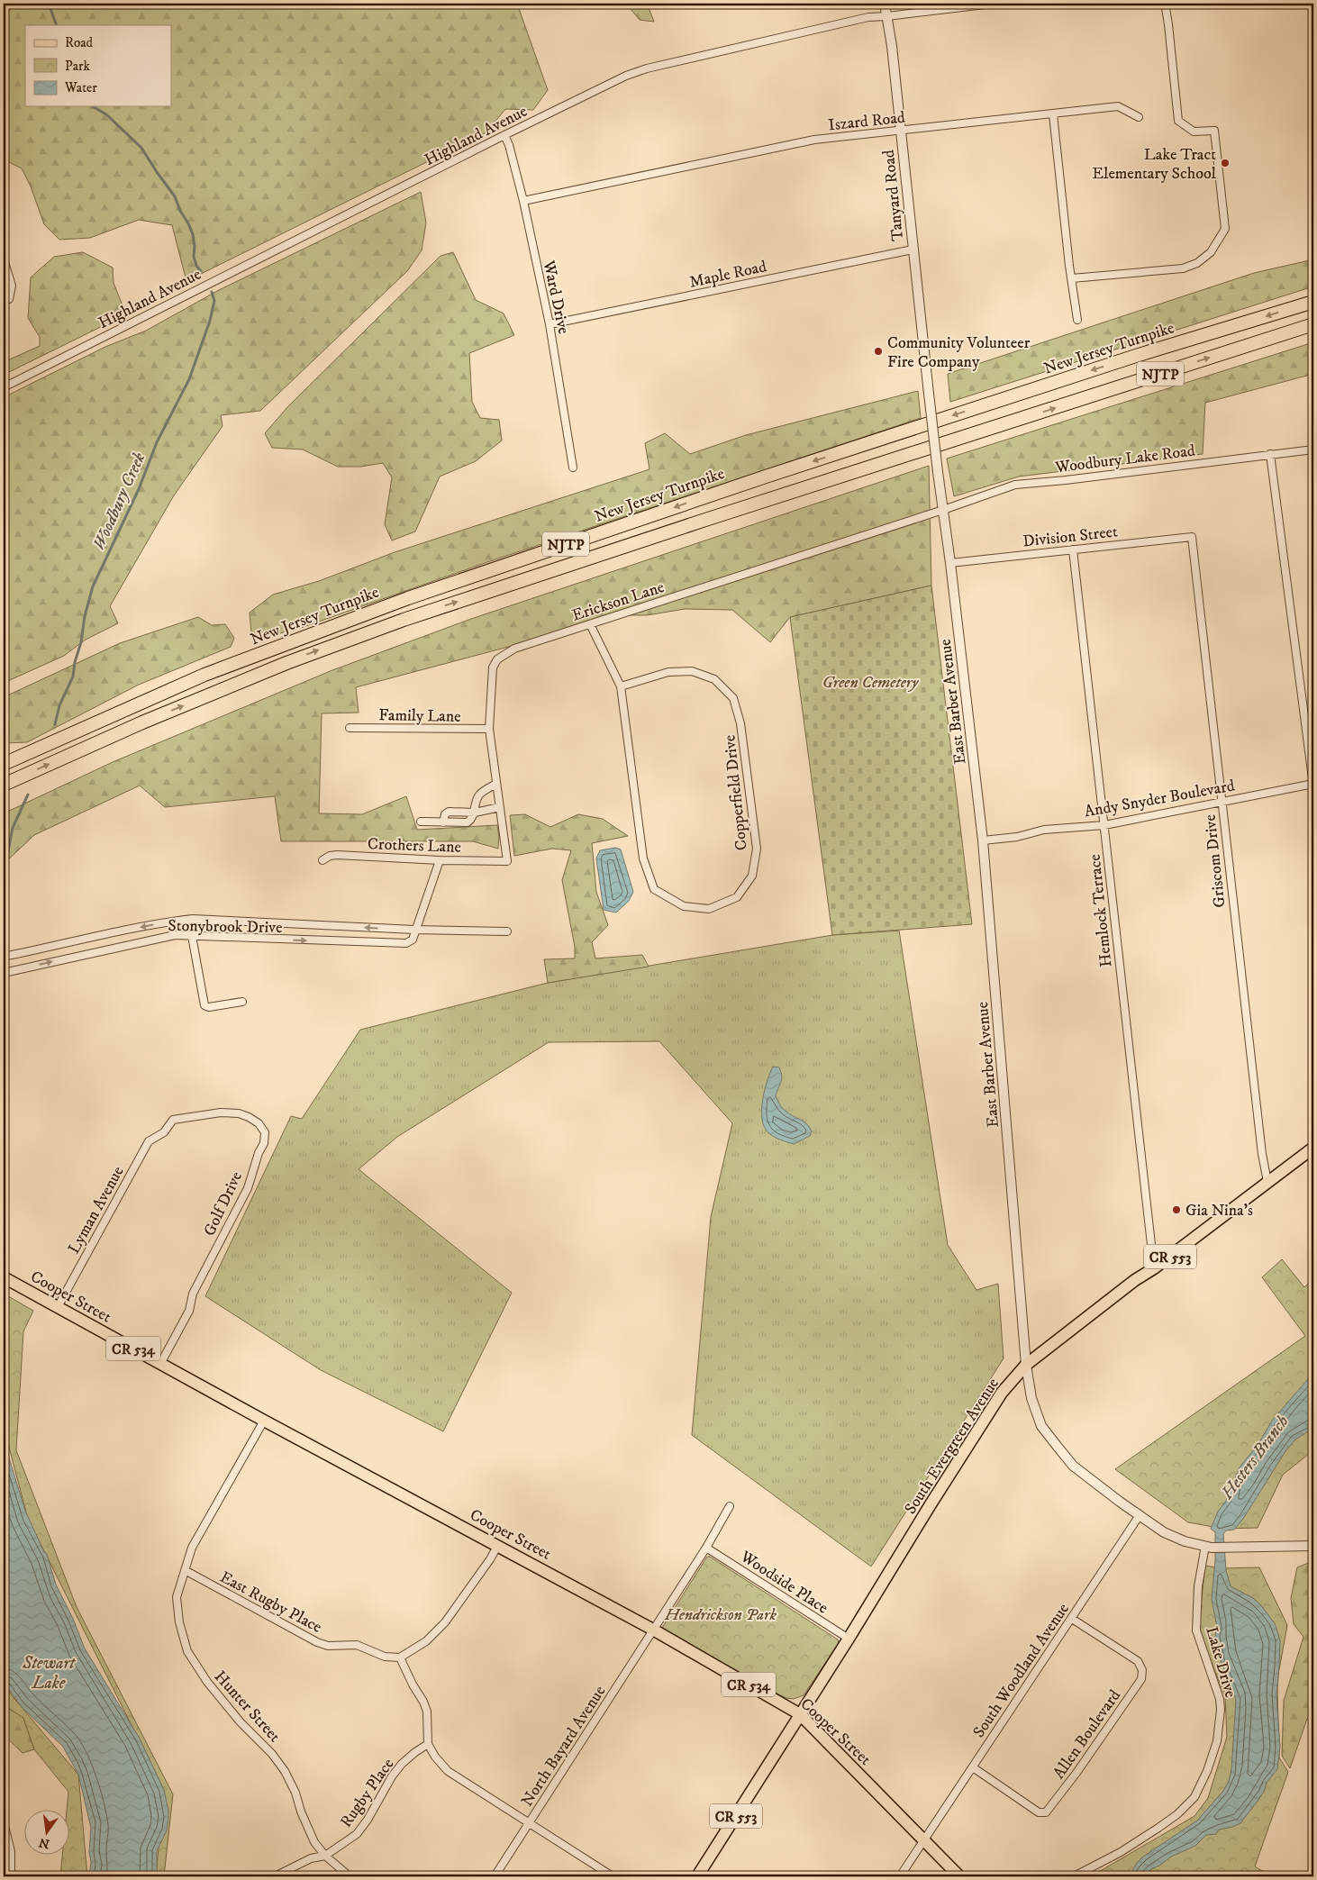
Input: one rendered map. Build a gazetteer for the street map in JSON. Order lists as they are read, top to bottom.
{
  "streets": {
    "highway": ["New Jersey Turnpike", "NJTP"],
    "main road": [
      "CR 553",
      "Cooper Street",
      "CR 534",
      "South Evergreen Avenue"
    ],
    "street": [
      "Iszard Road",
      "Highland Avenue",
      "Tanyard Road",
      "Maple Road",
      "Ward Drive",
      "Woodbury Lake Road",
      "Division Street",
      "Erickson Lane",
      "East Barber Avenue",
      "Family Lane",
      "Copperfield Drive",
      "Andy Snyder Boulevard",
      "Crothers Lane",
      "Griscom Drive",
      "Hemlock Terrace",
      "Stonybrook Drive",
      "Golf Drive",
      "Lyman Avenue",
      "Woodside Place",
      "East Rugby Place",
      "Lake Drive",
      "South Woodland Avenue",
      "Hunter Street",
      "Allen Boulevard",
      "North Bayard Avenue",
      "Rugby Place"
    ]
  },
  "crossings": [
    ["Iszard Road", "Tanyard Road"],
    ["Iszard Road", "Ward Drive"],
    ["Highland Avenue", "Tanyard Road"],
    ["Highland Avenue", "Ward Drive"],
    ["Tanyard Road", "Maple Road"],
    ["Tanyard Road", "East Barber Avenue"],
    ["Maple Road", "Ward Drive"],
    ["Woodbury Lake Road", "Erickson Lane"],
    ["Woodbury Lake Road", "East Barber Avenue"],
    ["Division Street", "East Barber Avenue"],
    ["Division Street", "Griscom Drive"],
    ["Division Street", "Hemlock Terrace"],
    ["Erickson Lane", "East Barber Avenue"],
    ["Erickson Lane", "Family Lane"],
    ["Erickson Lane", "Copperfield Drive"],
    ["Erickson Lane", "Crothers Lane"],
    ["East Barber Avenue", "Andy Snyder Boulevard"],
    ["East Barber Avenue", "South Evergreen Avenue"],
    ["East Barber Avenue", "Lake Drive"],
    ["East Barber Avenue", "South Woodland Avenue"],
    ["Andy Snyder Boulevard", "Griscom Drive"],
    ["Andy Snyder Boulevard", "Hemlock Terrace"],
    ["Griscom Drive", "South Evergreen Avenue"],
    ["Hemlock Terrace", "South Evergreen Avenue"],
    ["Golf Drive", "Lyman Avenue"],
    ["Golf Drive", "Cooper Street"],
    ["Lyman Avenue", "Cooper Street"],
    ["CR 553", "Cooper Street"],
    ["CR 553", "South Evergreen Avenue"],
    ["Cooper Street", "South Evergreen Avenue"],
    ["Cooper Street", "South Woodland Avenue"],
    ["Cooper Street", "Hunter Street"],
    ["Cooper Street", "North Bayard Avenue"],
    ["South Evergreen Avenue", "Woodside Place"],
    ["Woodside Place", "North Bayard Avenue"],
    ["East Rugby Place", "Hunter Street"],
    ["South Woodland Avenue", "Allen Boulevard"],
    ["Hunter Street", "Rugby Place"]
  ],
  "water": ["Woodbury Creek", "Hesters Branch", "Stewart Lake"],
  "parks": ["Green Cemetery", "Hendrickson Park"],
  "places": ["Lake Tract Elementary School", "Community Volunteer Fire Company", "Gia Nina's"],
  "legend": ["Road", "Park", "Water"],
  "north": "bottom"
}
